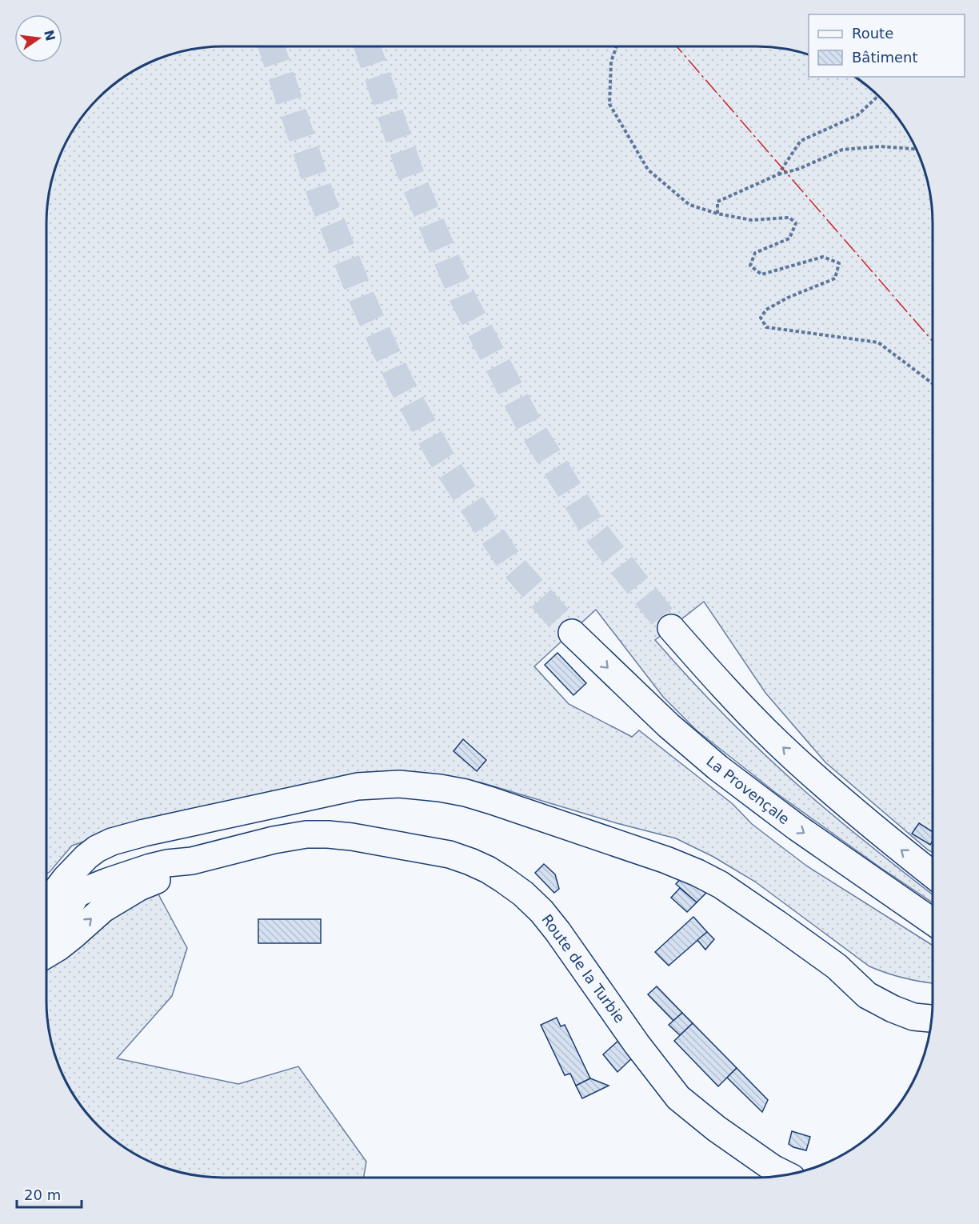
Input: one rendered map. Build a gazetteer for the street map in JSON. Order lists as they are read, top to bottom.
{
  "streets": {
    "main road": ["La Provençale", "Route de la Turbie"]
  },
  "legend": ["Route", "Bâtiment"],
  "scale_bar": "20 m",
  "north": "right"
}
